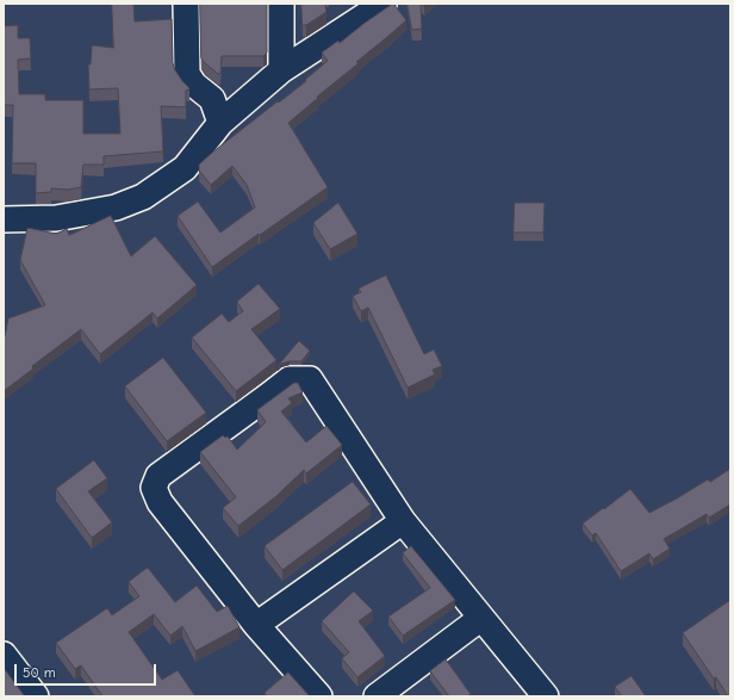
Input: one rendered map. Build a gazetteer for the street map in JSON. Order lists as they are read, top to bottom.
{
  "scale_bar": "50 m"
}
